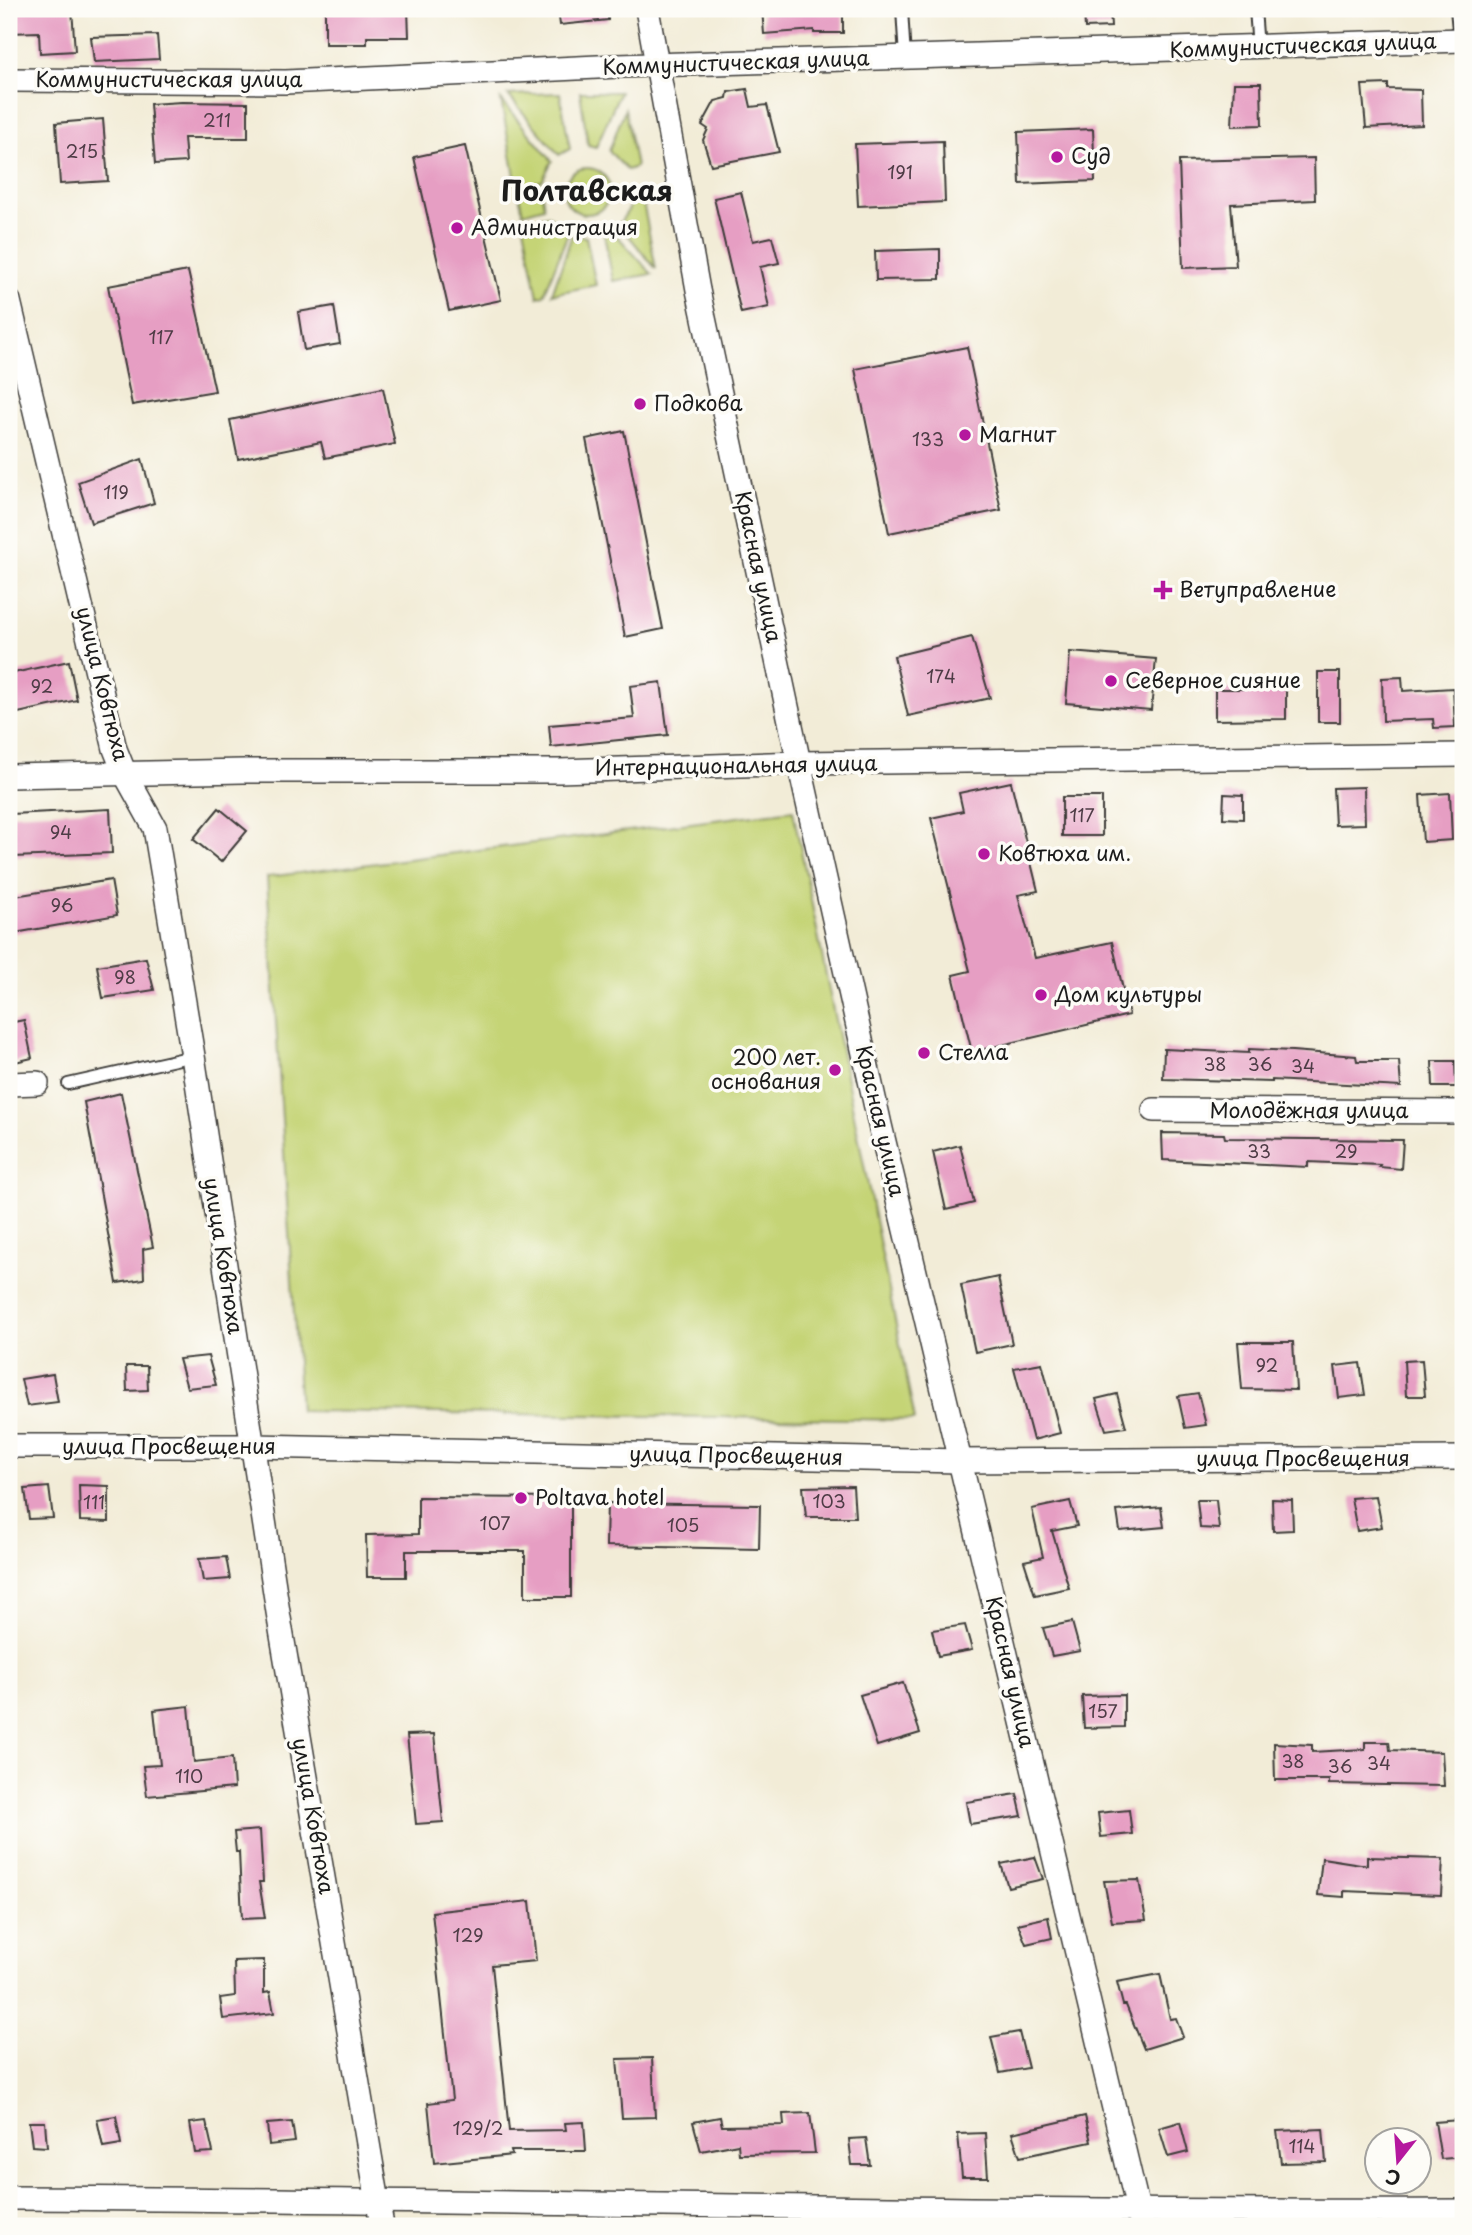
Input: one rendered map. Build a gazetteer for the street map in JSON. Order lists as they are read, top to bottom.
{
  "streets": {
    "street": [
      "Коммунистическая улица",
      "Красная улица",
      "улица Ковтюха",
      "Интернациональная улица",
      "Молодёжная улица",
      "улица Просвещения"
    ]
  },
  "crossings": [
    ["Коммунистическая улица", "Красная улица"],
    ["Красная улица", "Интернациональная улица"],
    ["Красная улица", "улица Просвещения"],
    ["улица Ковтюха", "Интернациональная улица"],
    ["улица Ковтюха", "улица Просвещения"]
  ],
  "districts": ["Полтавская"],
  "places": {
    "other": [
      "Суд",
      "Администрация",
      "Подкова",
      "Магнит",
      "Северное сияние",
      "Ковтюха им.",
      "Дом культуры",
      "Стелла",
      "200 лет. основания",
      "Poltava hotel"
    ],
    "health": ["Ветуправление"]
  },
  "house_numbers": [
    "211",
    "215",
    "191",
    "117",
    "133",
    "119",
    "174",
    "92",
    "117",
    "94",
    "96",
    "98",
    "38",
    "36",
    "34",
    "33",
    "29",
    "92",
    "103",
    "111",
    "107",
    "105",
    "157",
    "38",
    "34",
    "36",
    "110",
    "129",
    "129/2",
    "114"
  ],
  "north": "bottom"
}
